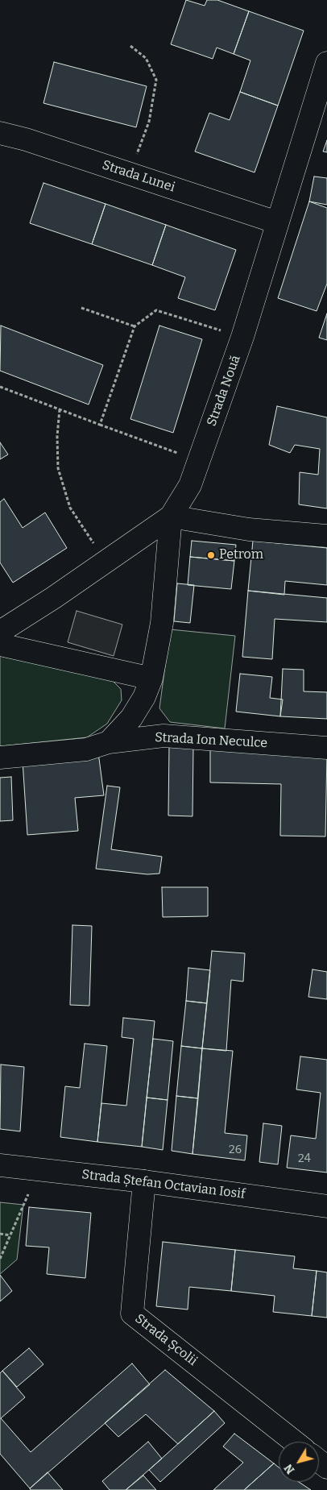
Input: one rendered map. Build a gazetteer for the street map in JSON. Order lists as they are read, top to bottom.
{
  "streets": {
    "street": [
      "Strada Lunei",
      "Strada Nouă",
      "Strada Ion Neculce",
      "Strada Ștefan Octavian Iosif",
      "Strada Școlii"
    ]
  },
  "crossings": [
    ["Strada Lunei", "Strada Nouă"],
    ["Strada Ștefan Octavian Iosif", "Strada Școlii"]
  ],
  "places": ["Petrom"],
  "house_numbers": ["26", "24"],
  "north": "bottom left"
}
